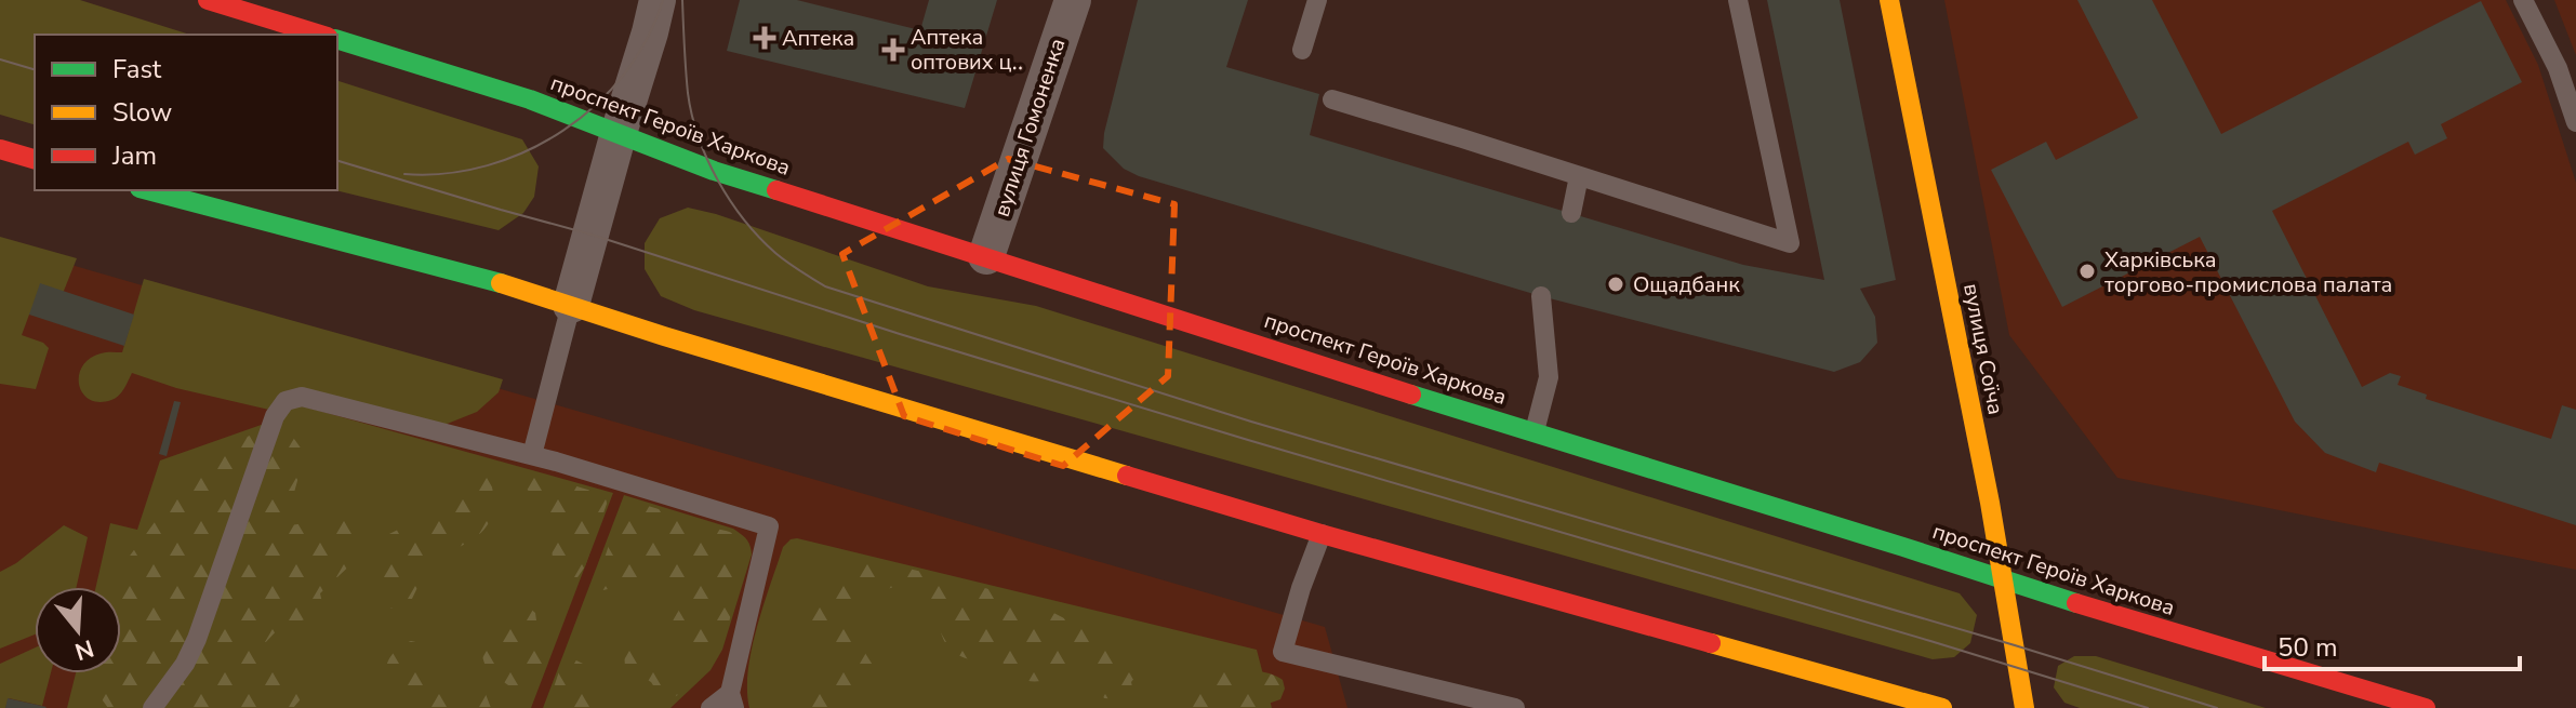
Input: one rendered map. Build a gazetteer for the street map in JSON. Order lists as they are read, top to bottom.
{
  "streets": {
    "main road": ["проспект Героїв Харкова", "вулиця Соїча"],
    "street": ["вулиця Гомоненка"]
  },
  "crossings": [
    ["проспект Героїв Харкова", "вулиця Гомоненка"],
    ["проспект Героїв Харкова", "вулиця Соїча"]
  ],
  "places": {
    "health": ["Аптека", "Аптека оптових ц‥"],
    "other": ["Харківська торгово-промислова палата", "Ощадбанк"]
  },
  "legend": ["Fast", "Slow", "Jam"],
  "scale_bar": "50 m",
  "north": "bottom"
}
